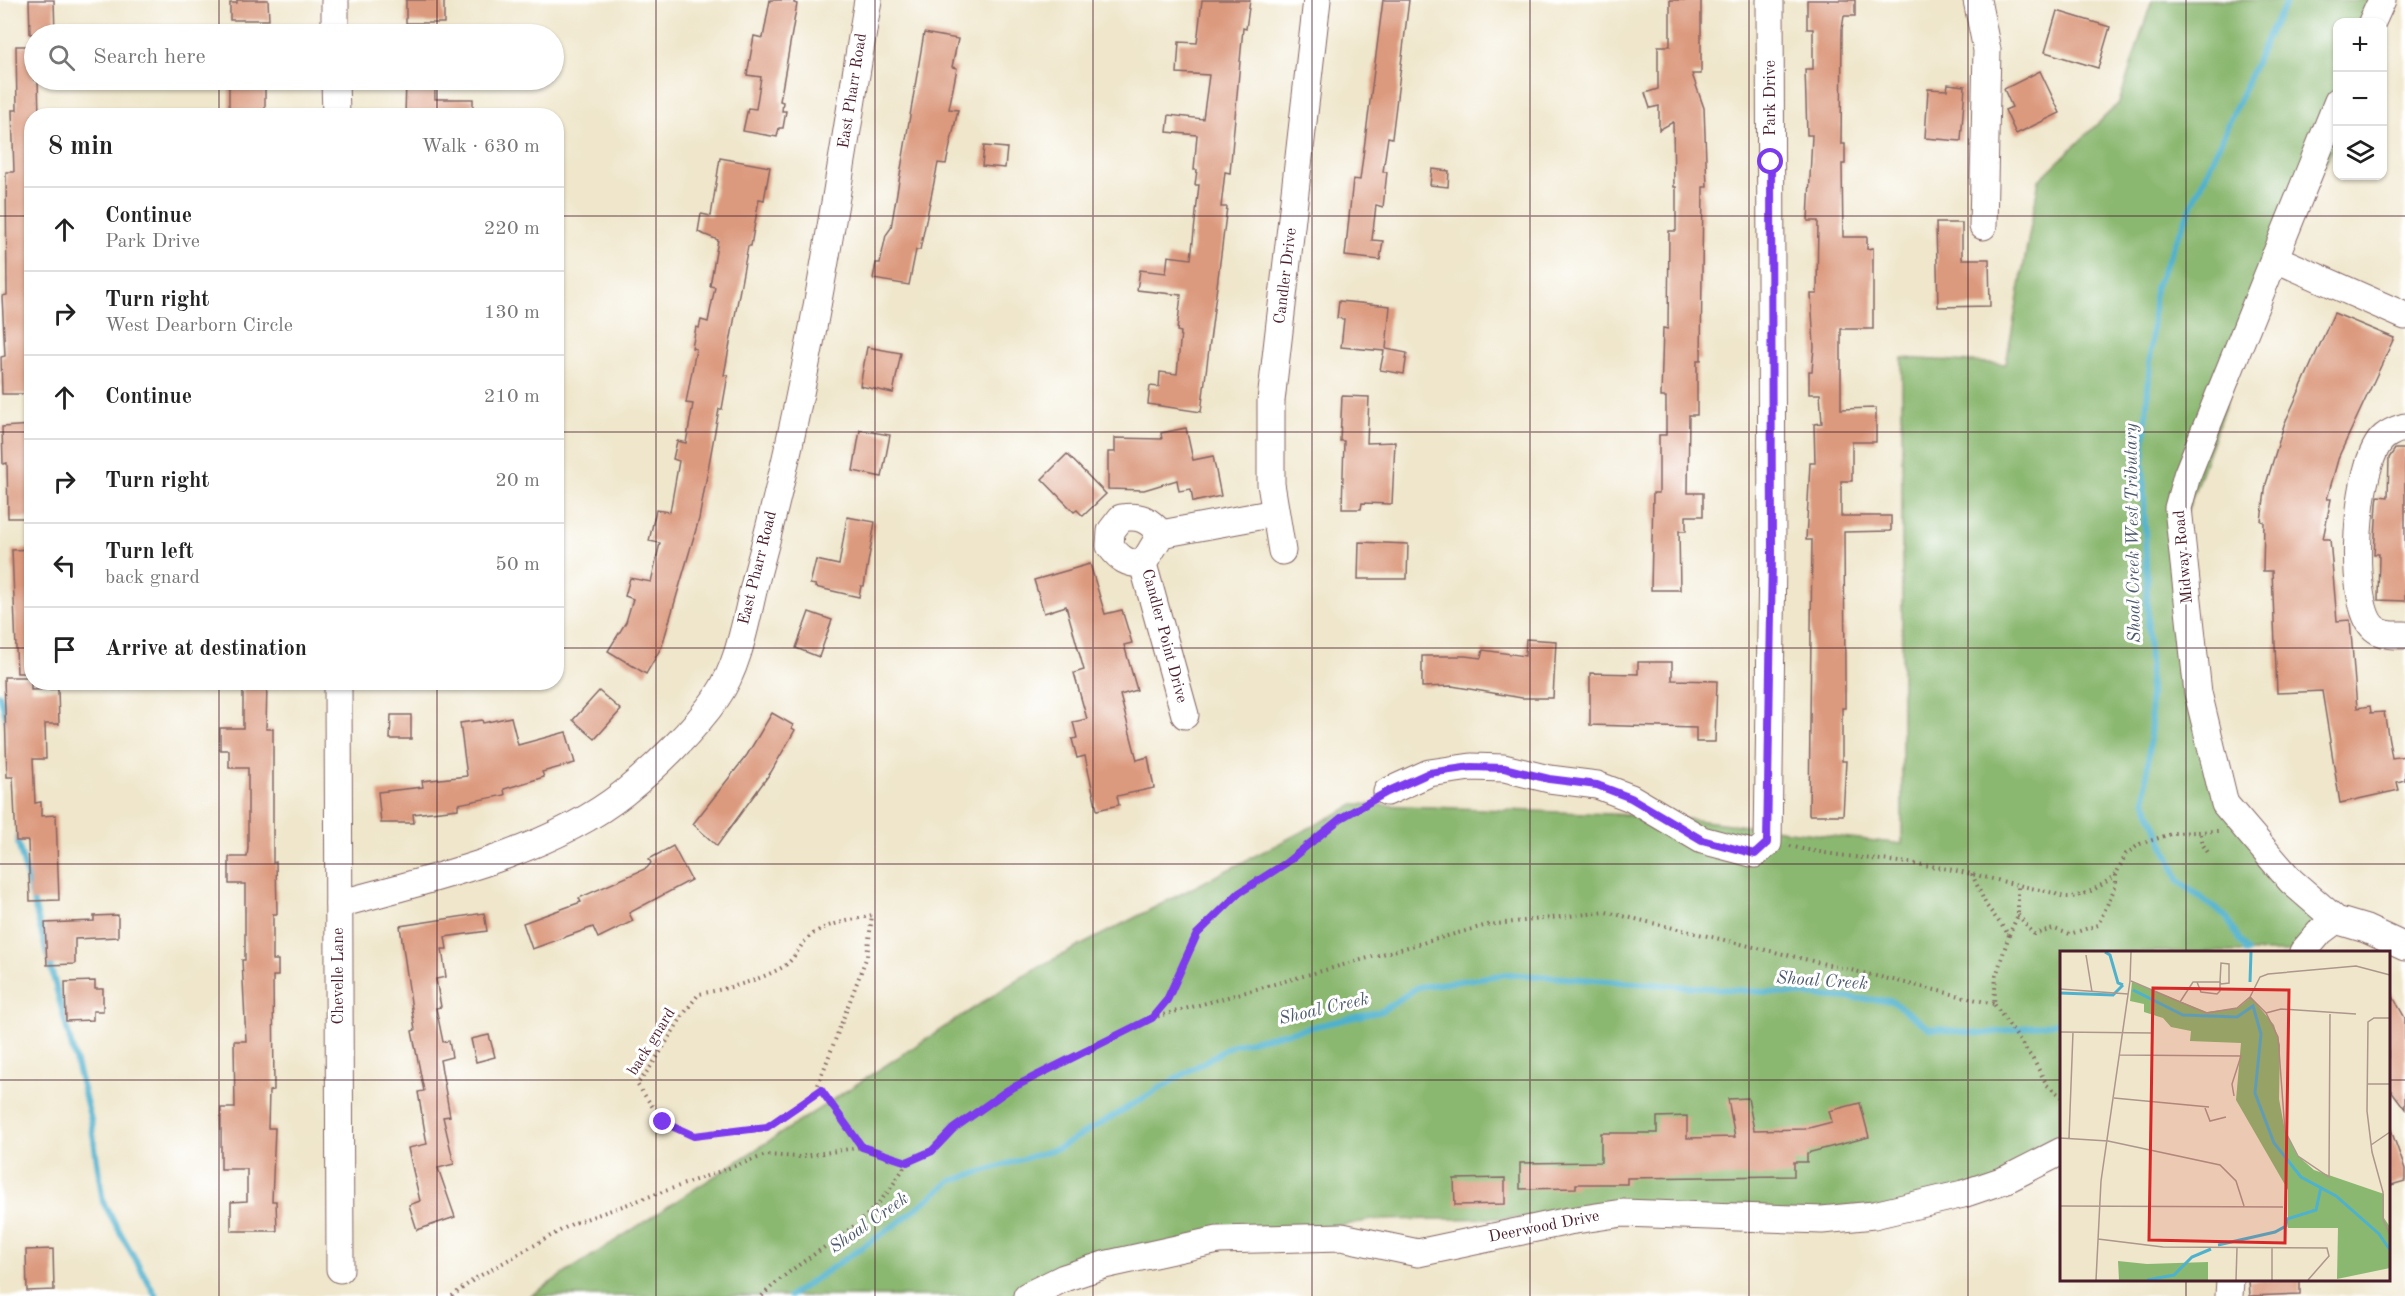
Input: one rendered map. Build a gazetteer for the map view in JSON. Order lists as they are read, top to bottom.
{
  "streets": {
    "street": [
      "East Pharr Road",
      "Park Drive",
      "Candler Drive",
      "Midway Road",
      "Candler Point Drive",
      "Chevelle Lane",
      "Deerwood Drive"
    ],
    "path": ["back gnard"]
  },
  "crossings": [
    ["East Pharr Road", "Chevelle Lane"]
  ],
  "water": ["Shoal Creek West Tributary", "Shoal Creek"],
  "page": {
    "map_buttons": ["+", "−"],
    "search": "Search here",
    "heading": ["8 min", "Walk · 630 m"],
    "list": [
      ["Continue", "Park Drive", "220 m"],
      ["Turn right", "West Dearborn Circle", "130 m"],
      ["Continue", "210 m"],
      ["Turn right", "20 m"],
      ["Turn left", "back gnard", "50 m"],
      "Arrive at destination"
    ]
  }
}
